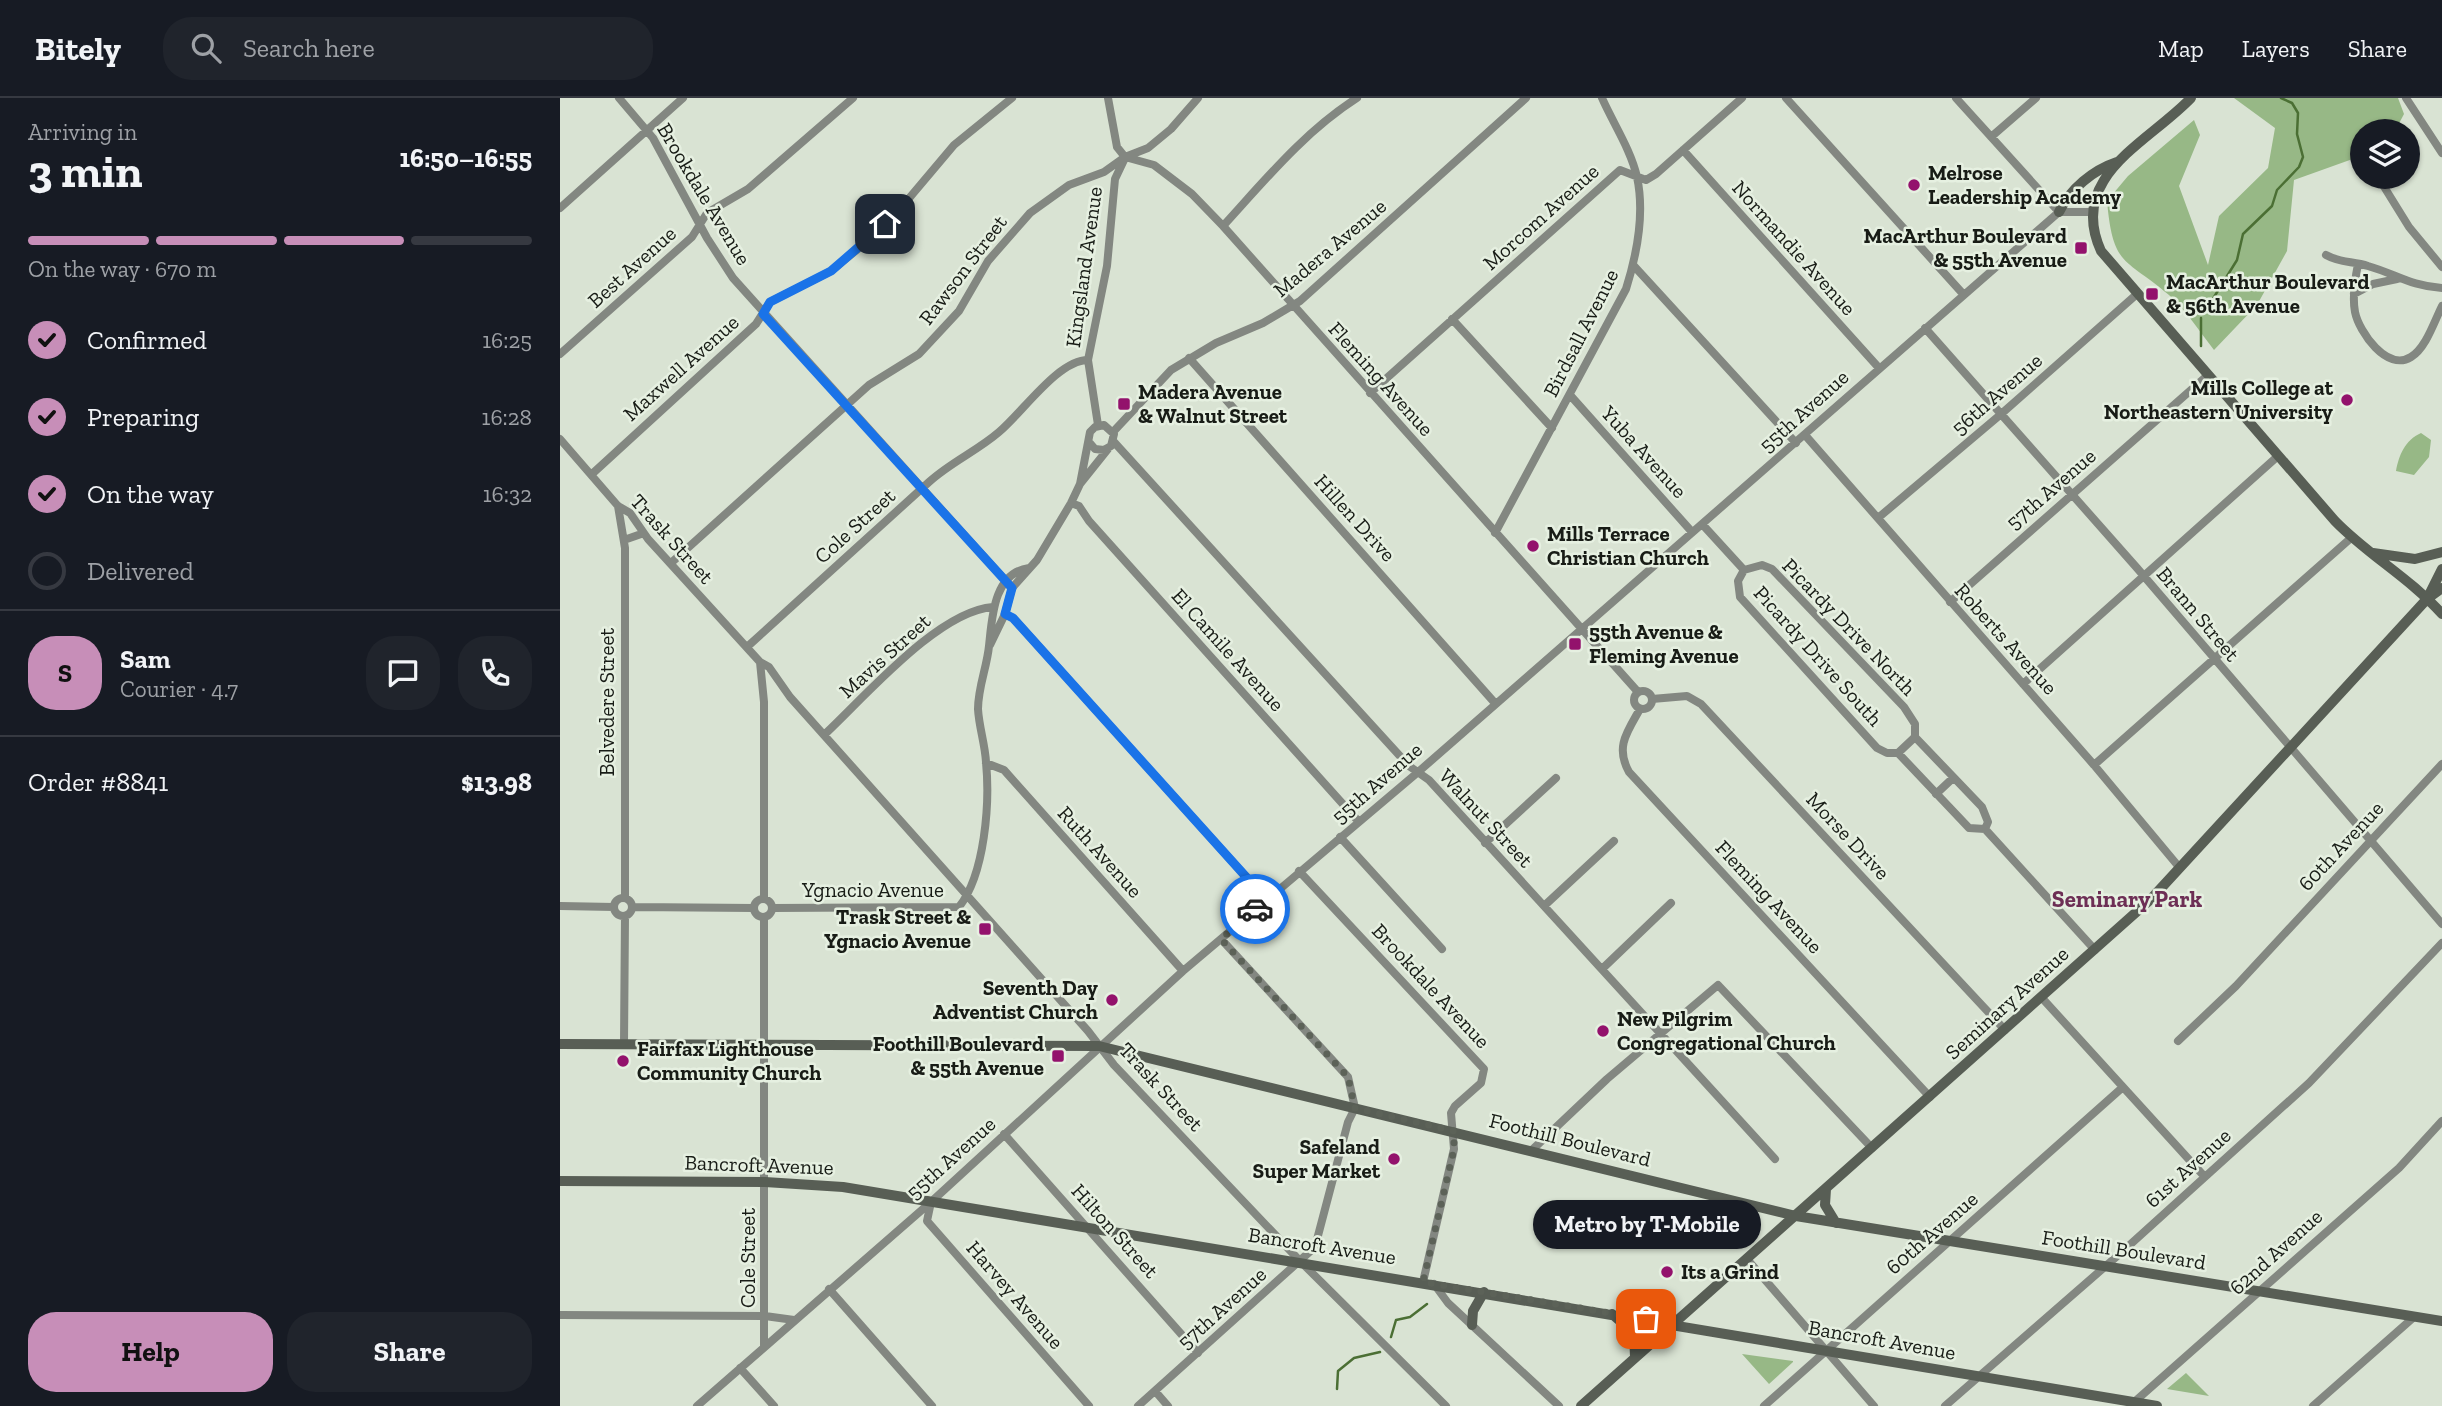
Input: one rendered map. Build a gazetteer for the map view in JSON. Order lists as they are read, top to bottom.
{
  "streets": {
    "street": [
      "Brookdale Avenue",
      "Morcom Avenue",
      "Madera Avenue",
      "Normandie Avenue",
      "Best Avenue",
      "Kingsland Avenue",
      "Rawson Street",
      "Birdsall Avenue",
      "Maxwell Avenue",
      "Fleming Avenue",
      "56th Avenue",
      "55th Avenue",
      "Yuba Avenue",
      "57th Avenue",
      "Hillen Drive",
      "Cole Street",
      "Trask Street",
      "Brann Street",
      "Picardy Drive North",
      "Roberts Avenue",
      "El Camile Avenue",
      "Mavis Street",
      "Picardy Drive South",
      "Belvedere Street",
      "Walnut Street",
      "Morse Drive",
      "60th Avenue",
      "Ruth Avenue",
      "Ygnacio Avenue",
      "Seminary Avenue",
      "Foothill Boulevard",
      "Bancroft Avenue",
      "61st Avenue",
      "Hilton Street",
      "62nd Avenue",
      "Harvey Avenue"
    ]
  },
  "crossings": [
    ["Brookdale Avenue", "Best Avenue"],
    ["Brookdale Avenue", "Rawson Street"],
    ["Brookdale Avenue", "Maxwell Avenue"],
    ["Brookdale Avenue", "55th Avenue"],
    ["Brookdale Avenue", "Cole Street"],
    ["Brookdale Avenue", "Foothill Boulevard"],
    ["Morcom Avenue", "Normandie Avenue"],
    ["Morcom Avenue", "Birdsall Avenue"],
    ["Morcom Avenue", "Fleming Avenue"],
    ["Madera Avenue", "Kingsland Avenue"],
    ["Madera Avenue", "Fleming Avenue"],
    ["Madera Avenue", "Hillen Drive"],
    ["Madera Avenue", "Walnut Street"],
    ["Normandie Avenue", "55th Avenue"],
    ["Kingsland Avenue", "Rawson Street"],
    ["Kingsland Avenue", "Fleming Avenue"],
    ["Kingsland Avenue", "Cole Street"],
    ["Kingsland Avenue", "Walnut Street"],
    ["Rawson Street", "Fleming Avenue"],
    ["Rawson Street", "Trask Street"],
    ["Birdsall Avenue", "Fleming Avenue"],
    ["Birdsall Avenue", "Yuba Avenue"],
    ["Maxwell Avenue", "Trask Street"],
    ["Fleming Avenue", "55th Avenue"],
    ["Fleming Avenue", "Morse Drive"],
    ["Fleming Avenue", "Seminary Avenue"],
    ["56th Avenue", "Brann Street"],
    ["56th Avenue", "Roberts Avenue"],
    ["55th Avenue", "Yuba Avenue"],
    ["55th Avenue", "Hillen Drive"],
    ["55th Avenue", "Cole Street"],
    ["55th Avenue", "Trask Street"],
    ["55th Avenue", "Brann Street"],
    ["55th Avenue", "Roberts Avenue"],
    ["55th Avenue", "El Camile Avenue"],
    ["55th Avenue", "Walnut Street"],
    ["55th Avenue", "Ruth Avenue"],
    ["55th Avenue", "Foothill Boulevard"],
    ["55th Avenue", "Bancroft Avenue"],
    ["55th Avenue", "Hilton Street"],
    ["55th Avenue", "Harvey Avenue"],
    ["57th Avenue", "Trask Street"],
    ["57th Avenue", "Brann Street"],
    ["57th Avenue", "Roberts Avenue"],
    ["57th Avenue", "Foothill Boulevard"],
    ["57th Avenue", "Bancroft Avenue"],
    ["57th Avenue", "Hilton Street"],
    ["Cole Street", "Trask Street"],
    ["Cole Street", "Ygnacio Avenue"],
    ["Cole Street", "Foothill Boulevard"],
    ["Cole Street", "Bancroft Avenue"],
    ["Trask Street", "Mavis Street"],
    ["Trask Street", "Belvedere Street"],
    ["Trask Street", "Ygnacio Avenue"],
    ["Trask Street", "Foothill Boulevard"],
    ["Trask Street", "Bancroft Avenue"],
    ["Brann Street", "60th Avenue"],
    ["Brann Street", "Seminary Avenue"],
    ["Picardy Drive North", "Picardy Drive South"],
    ["Roberts Avenue", "Seminary Avenue"],
    ["Morse Drive", "Seminary Avenue"],
    ["60th Avenue", "Foothill Boulevard"],
    ["60th Avenue", "Bancroft Avenue"],
    ["Seminary Avenue", "Foothill Boulevard"],
    ["Seminary Avenue", "Bancroft Avenue"],
    ["Foothill Boulevard", "61st Avenue"],
    ["Foothill Boulevard", "62nd Avenue"],
    ["Bancroft Avenue", "61st Avenue"],
    ["Bancroft Avenue", "Hilton Street"],
    ["Bancroft Avenue", "62nd Avenue"],
    ["Bancroft Avenue", "Harvey Avenue"]
  ],
  "districts": ["Seminary Park"],
  "places": {
    "other": [
      "Melrose Leadership Academy",
      "Mills College at Northeastern University",
      "Mills Terrace Christian Church",
      "Seventh Day Adventist Church",
      "New Pilgrim Congregational Church",
      "Fairfax Lighthouse Community Church",
      "Safeland Super Market",
      "Its a Grind",
      "Metro by T-Mobile"
    ],
    "transit": [
      "MacArthur Boulevard & 55th Avenue",
      "MacArthur Boulevard & 56th Avenue",
      "Madera Avenue & Walnut Street",
      "55th Avenue & Fleming Avenue",
      "Trask Street & Ygnacio Avenue",
      "Foothill Boulevard & 55th Avenue"
    ]
  },
  "page": {
    "header": "Bitely",
    "search": "Search here",
    "nav": ["Map", "Layers", "Share"],
    "heading": ["3 min", "Arriving in", "16:50–16:55"],
    "panel": [
      "Sam",
      "Courier · 4.7",
      "Order #8841",
      "$13.98"
    ],
    "bar": "On the way · 670 m",
    "list": [
      ["Confirmed", "16:25"],
      ["Preparing", "16:28"],
      ["On the way", "16:32"],
      "Delivered"
    ],
    "round": "S",
    "bubble": "Metro by T-Mobile",
    "buttons": ["Help", "Share"]
  }
}
